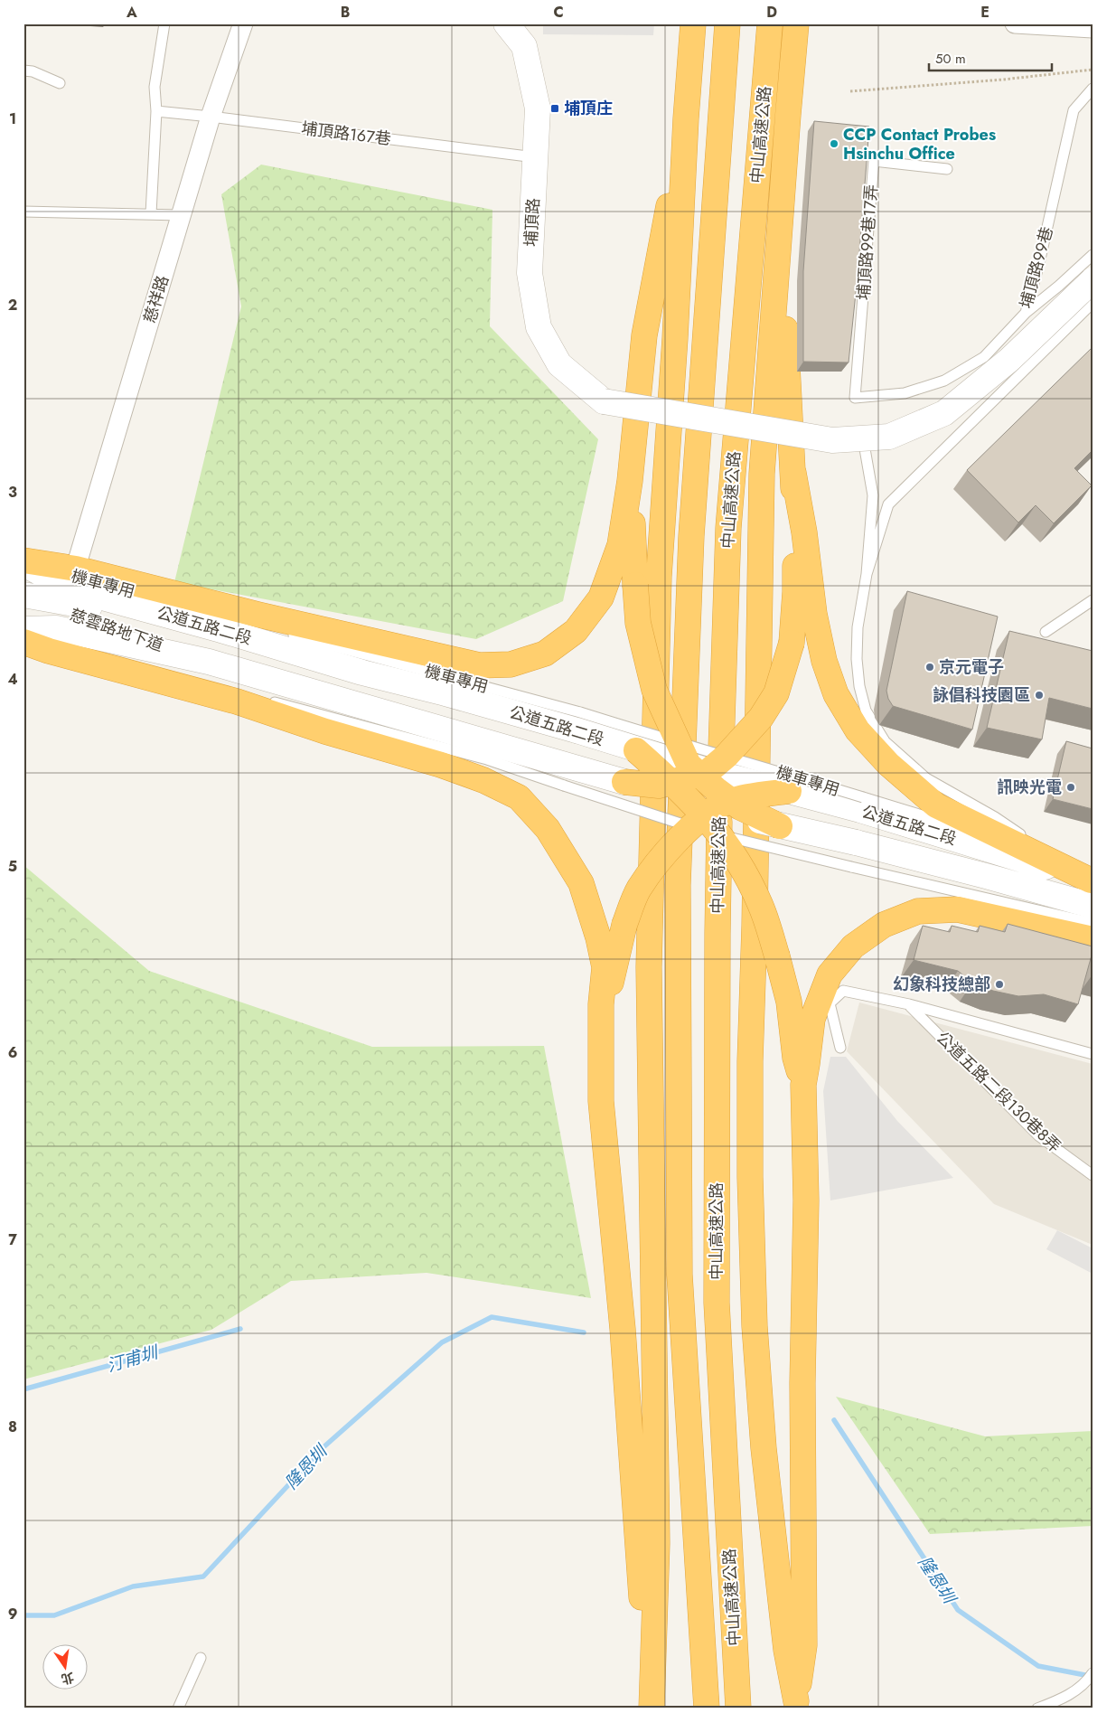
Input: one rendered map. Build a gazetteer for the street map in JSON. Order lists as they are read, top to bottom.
{
  "streets": {
    "highway": ["中山高速公路"],
    "street": [
      "埔頂路",
      "慈祥路",
      "公道五路二段",
      "慈雲路地下道"
    ],
    "lane": [
      "埔頂路167巷",
      "埔頂路99巷17弄",
      "埔頂路99巷",
      "機車專用",
      "公道五路二段130巷8弄"
    ]
  },
  "crossings": [
    ["埔頂路167巷", "埔頂路"],
    ["埔頂路167巷", "慈祥路"],
    ["埔頂路99巷17弄", "埔頂路99巷"],
    ["慈祥路", "機車專用"],
    ["機車專用", "公道五路二段"],
    ["公道五路二段", "慈雲路地下道"]
  ],
  "water": ["汀甫圳", "隆恩圳"],
  "places": {
    "transit": ["埔頂庄"],
    "other": [
      "CCP Contact Probes Hsinchu Office",
      "京元電子",
      "詠倡科技園區",
      "訊映光電",
      "幻象科技總部"
    ]
  },
  "scale_bar": "50 m",
  "north": "bottom",
  "grid": {
    "columns": [
      "A",
      "B",
      "C",
      "D",
      "E"
    ],
    "rows": [
      "1",
      "2",
      "3",
      "4",
      "5",
      "6",
      "7",
      "8",
      "9"
    ]
  }
}
